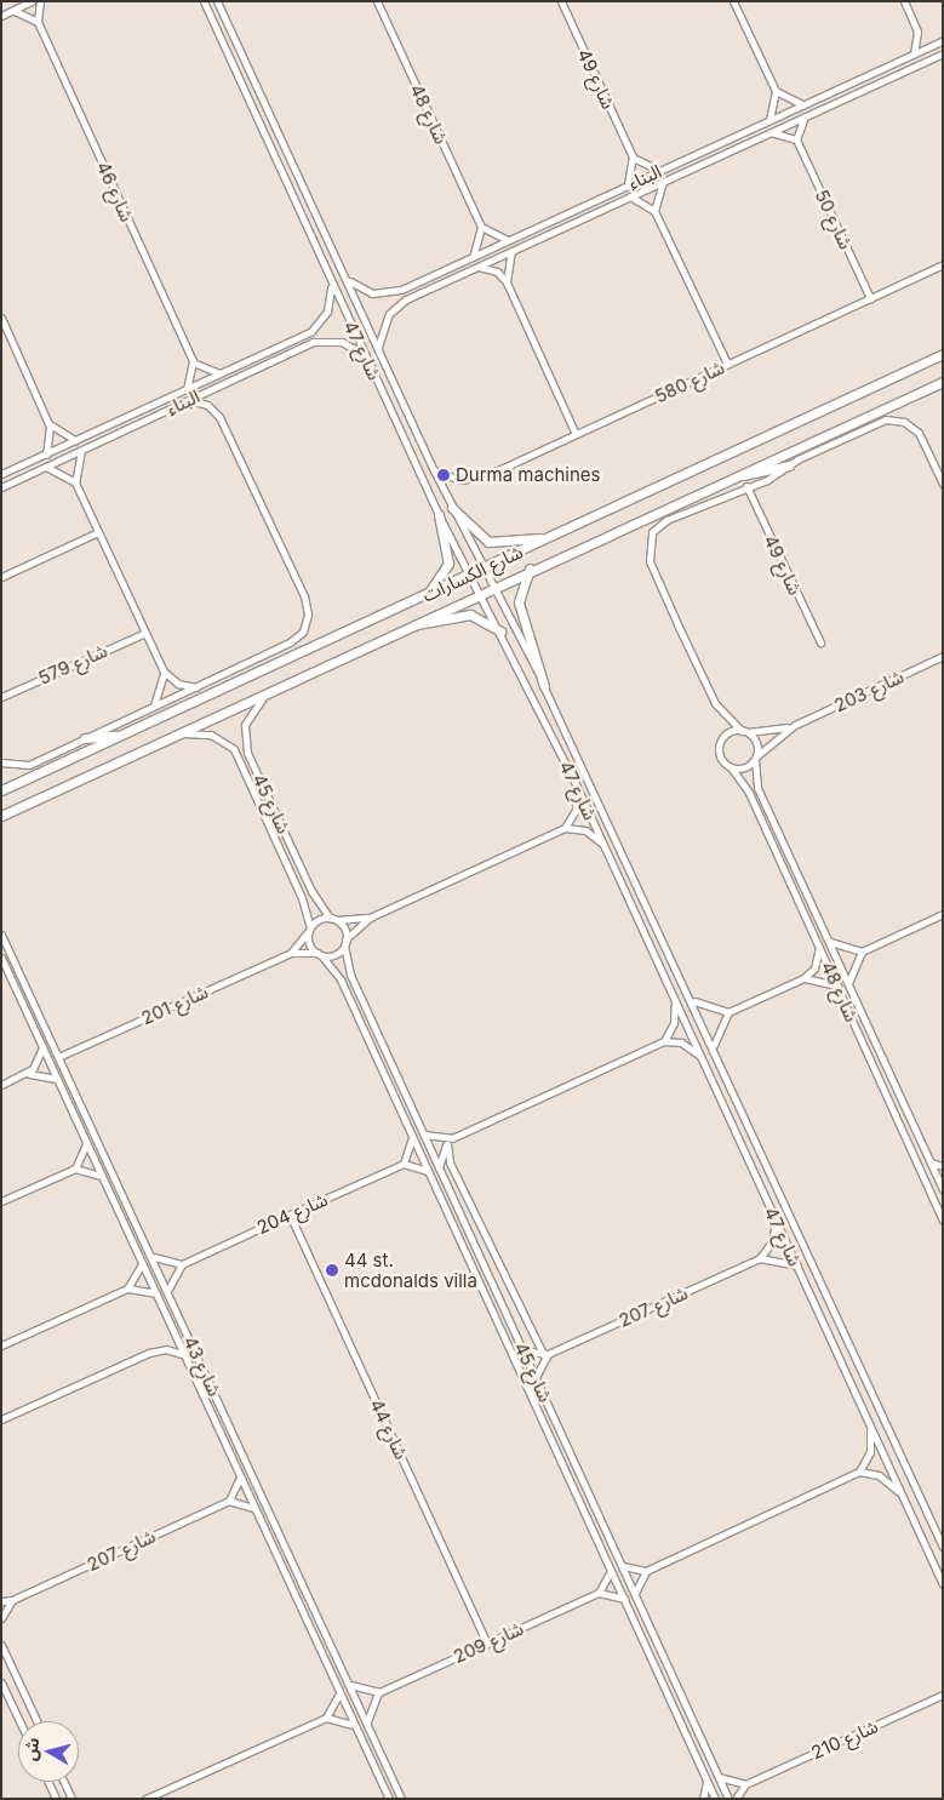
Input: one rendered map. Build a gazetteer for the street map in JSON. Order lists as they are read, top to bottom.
{
  "streets": {
    "street": [
      "شارع 49",
      "شارع 48",
      "البناء",
      "شارع 46",
      "شارع 50",
      "شارع 47",
      "شارع 580",
      "شارع الكسارات",
      "شارع 579",
      "شارع 203",
      "شارع 45",
      "شارع 201",
      "شارع 204",
      "شارع 207",
      "شارع 43",
      "شارع 44",
      "شارع 209",
      "شارع 210"
    ]
  },
  "crossings": [
    ["شارع 48", "شارع 203"],
    ["البناء", "شارع 47"],
    ["شارع 50", "شارع 580"],
    ["شارع 47", "شارع 580"],
    ["شارع 47", "شارع الكسارات"],
    ["شارع الكسارات", "شارع 45"],
    ["شارع 45", "شارع 201"],
    ["شارع 201", "شارع 43"],
    ["شارع 204", "شارع 44"],
    ["شارع 44", "شارع 209"]
  ],
  "places": ["Durma machines", "44 st. mcdonalds villa"],
  "north": "left"
}
